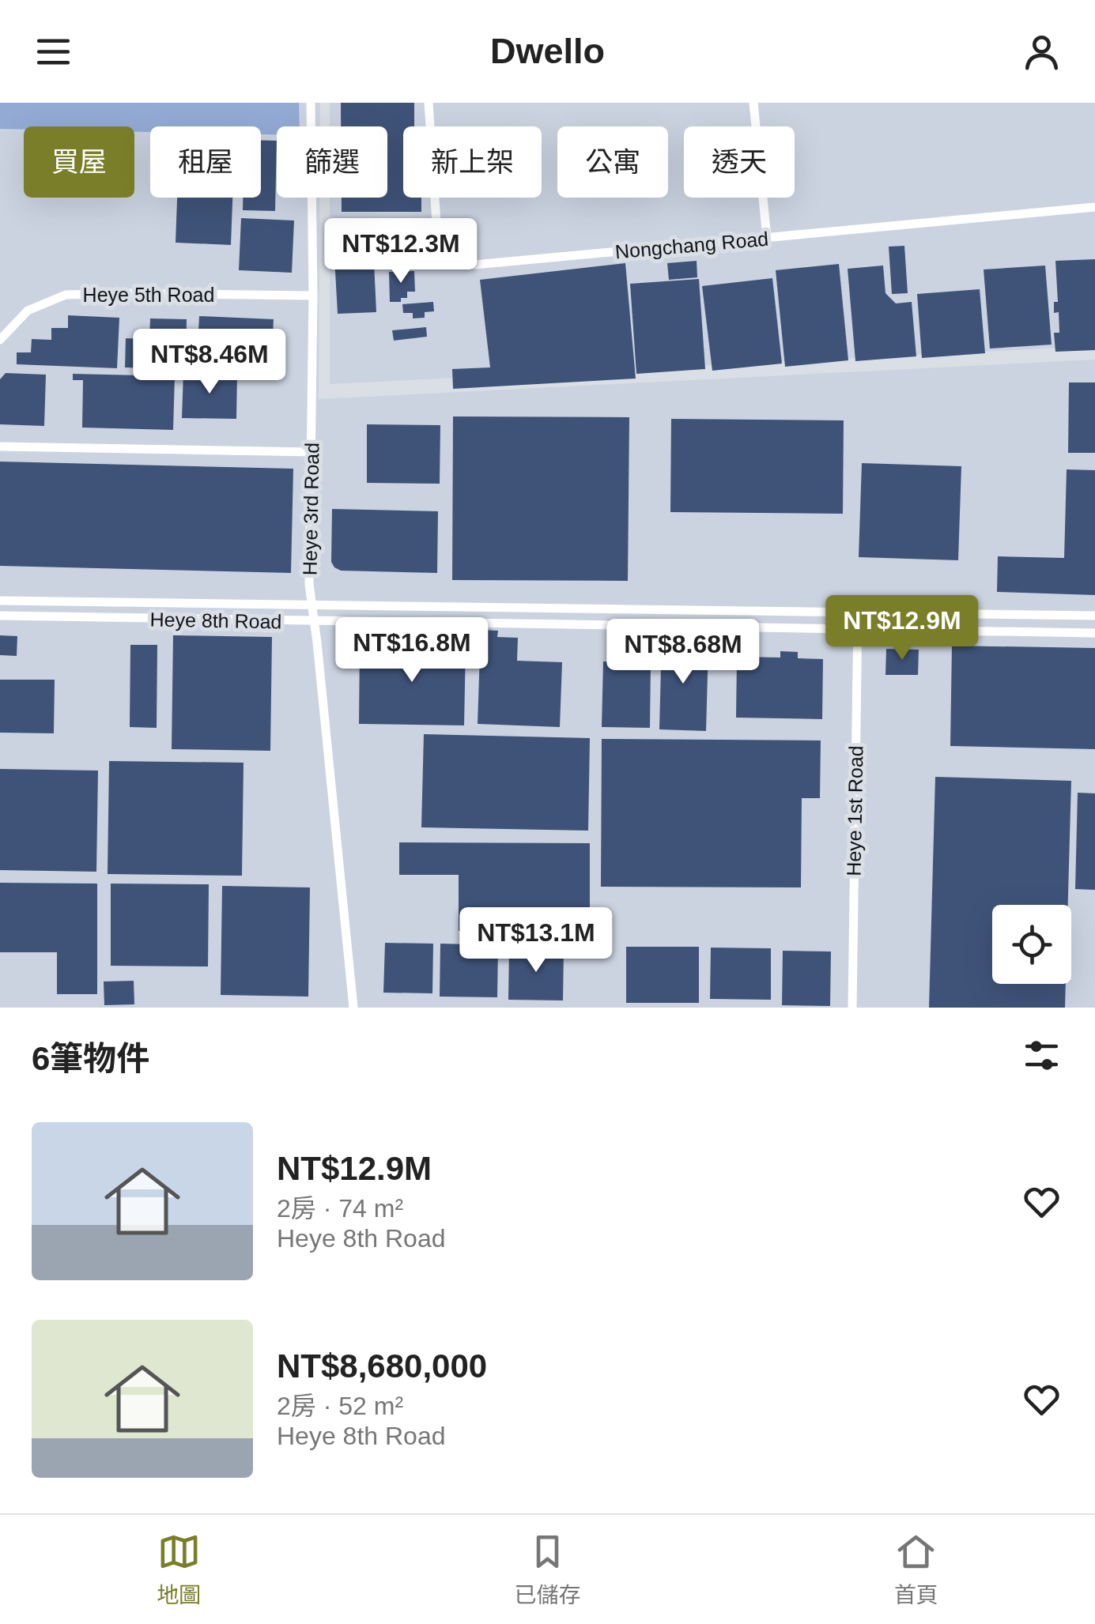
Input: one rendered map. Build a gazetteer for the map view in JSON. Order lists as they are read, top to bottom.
{
  "streets": {
    "street": [
      "Nongchang Road",
      "Heye 5th Road",
      "Heye 3rd Road",
      "Heye 8th Road",
      "Heye 1st Road"
    ]
  },
  "crossings": [
    ["Heye 5th Road", "Heye 3rd Road"],
    ["Heye 3rd Road", "Heye 8th Road"],
    ["Heye 8th Road", "Heye 1st Road"]
  ],
  "page": {
    "header": "Dwello",
    "chip": [
      "買屋",
      "租屋",
      "篩選",
      "新上架",
      "公寓",
      "透天"
    ],
    "price": [
      "NT$12.3M",
      "NT$8.46M",
      "NT$12.9M",
      "NT$16.8M",
      "NT$8.68M",
      "NT$13.1M"
    ],
    "heading": "6筆物件",
    "list": [
      {
        "name": "NT$12.9M",
        "note": "2房 · 74 m² · Heye 8th Road"
      },
      {
        "name": "NT$8,680,000",
        "note": "2房 · 52 m² · Heye 8th Road"
      }
    ],
    "tabs": ["地圖", "已儲存", "首頁"]
  }
}
